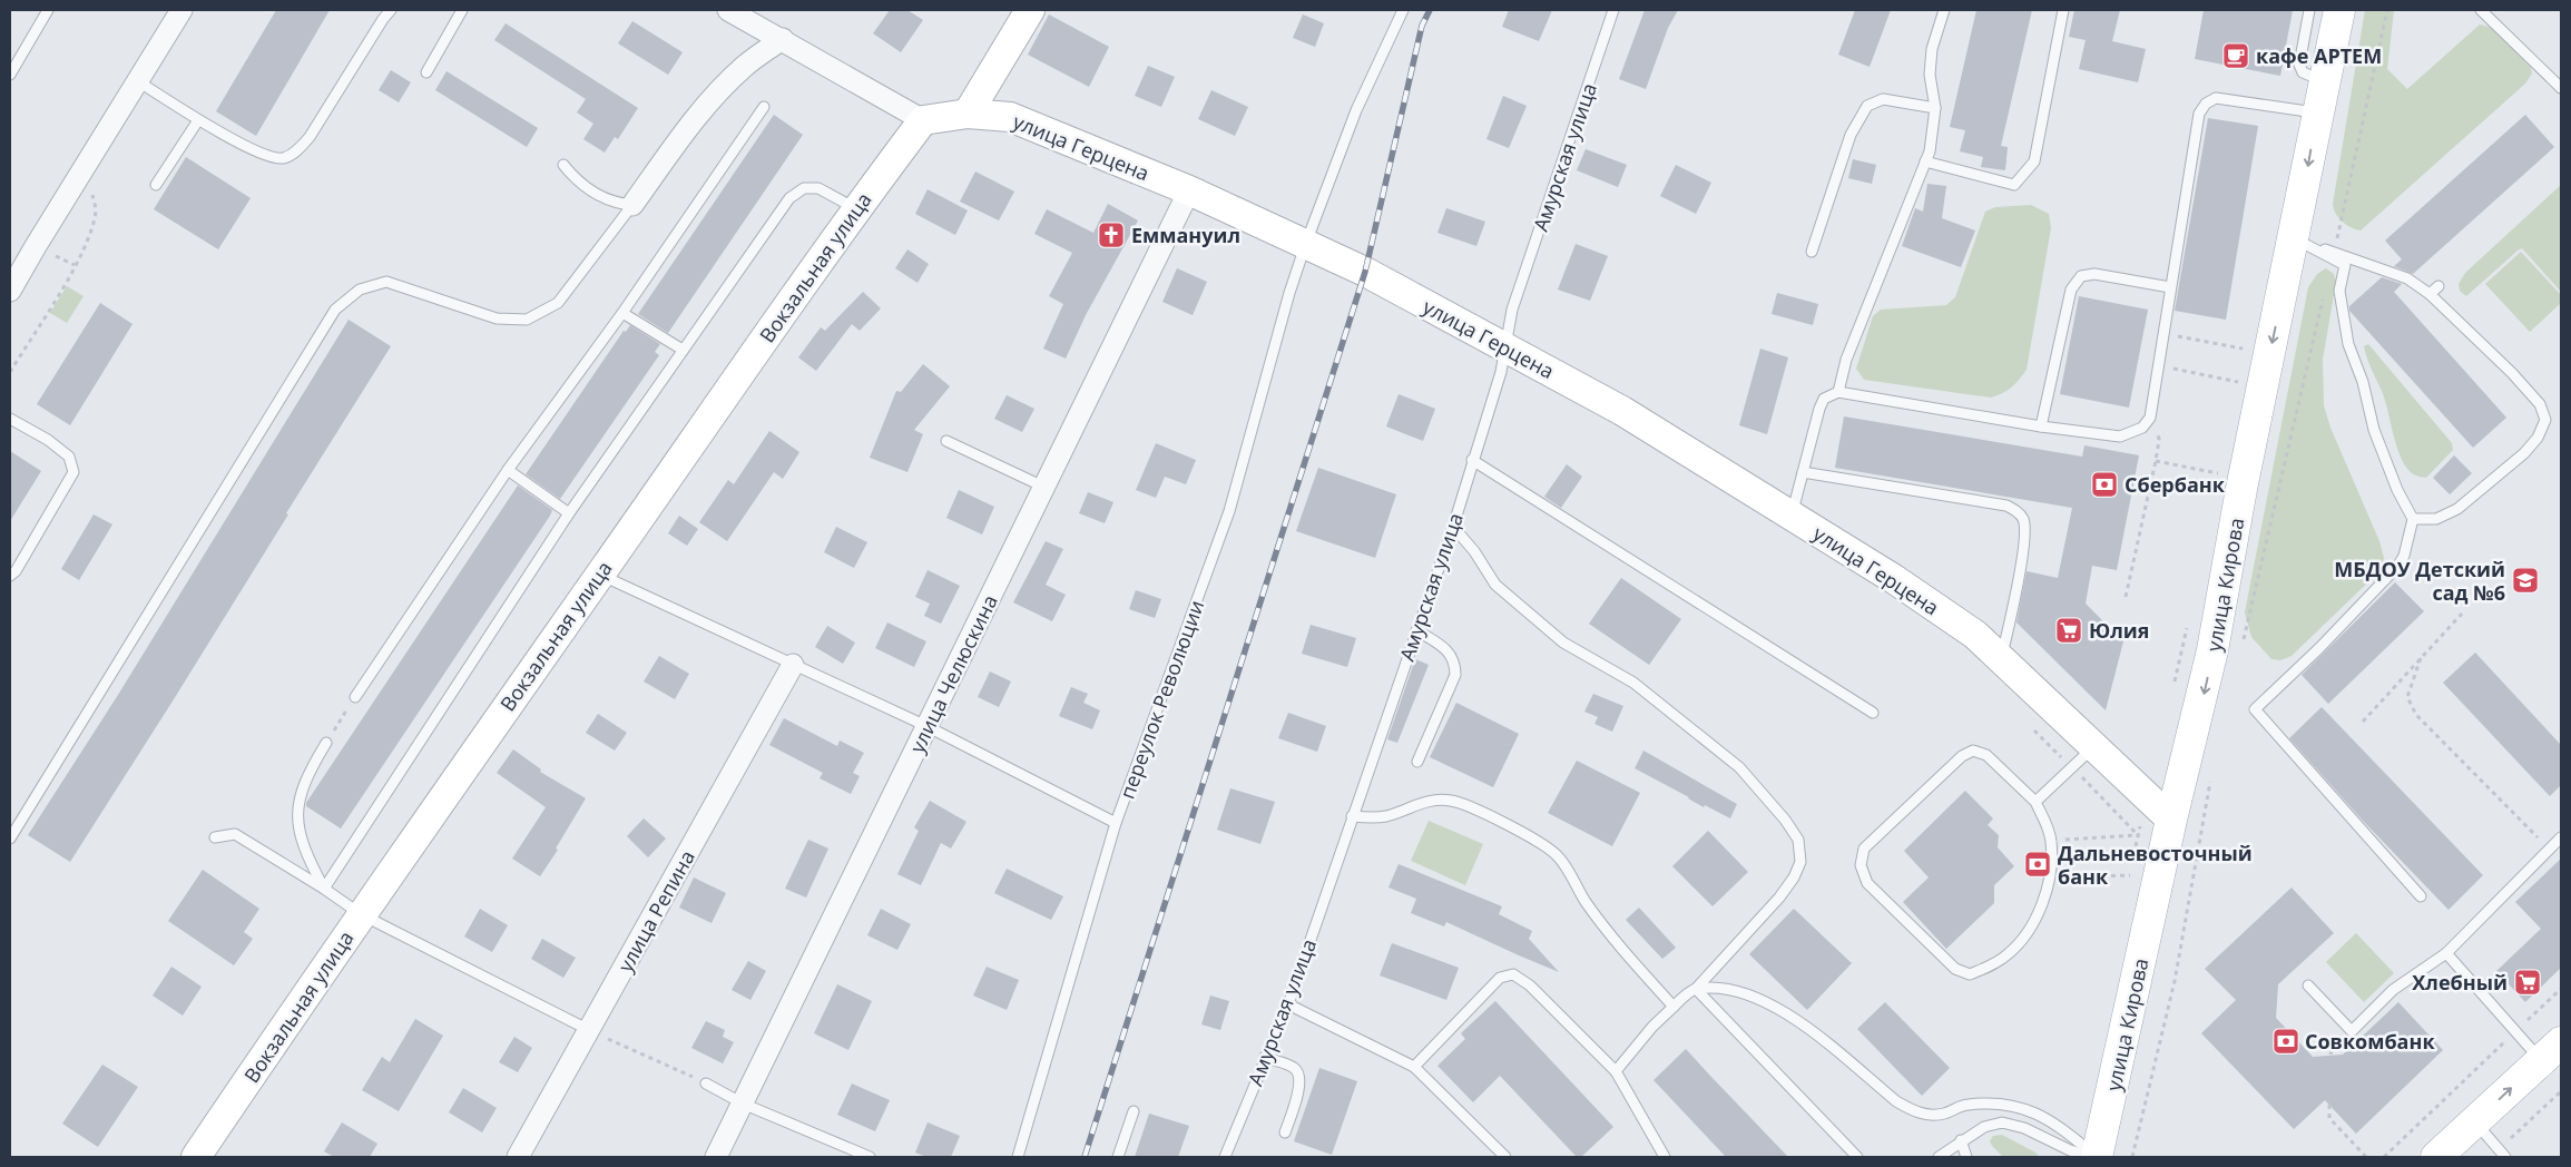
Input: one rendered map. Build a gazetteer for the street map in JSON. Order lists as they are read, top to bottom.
{
  "streets": {
    "main road": ["улица Герцена", "Вокзальная улица", "улица Кирова"],
    "street": ["улица Челюскина", "улица Репина"],
    "lane": ["Амурская улица", "переулок Революции"]
  },
  "crossings": [
    ["улица Герцена", "Амурская улица"],
    ["улица Герцена", "Вокзальная улица"],
    ["улица Герцена", "улица Кирова"],
    ["улица Герцена", "улица Челюскина"],
    ["улица Герцена", "переулок Революции"]
  ],
  "one_way": ["улица Кирова"],
  "places": {
    "cafe": ["кафе АРТЕМ"],
    "church": ["Еммануил"],
    "bank": ["Сбербанк", "Дальневосточный банк", "Совкомбанк"],
    "school or university": ["МБДОУ Детский сад №6"],
    "supermarket": ["Юлия", "Хлебный"]
  }
}
